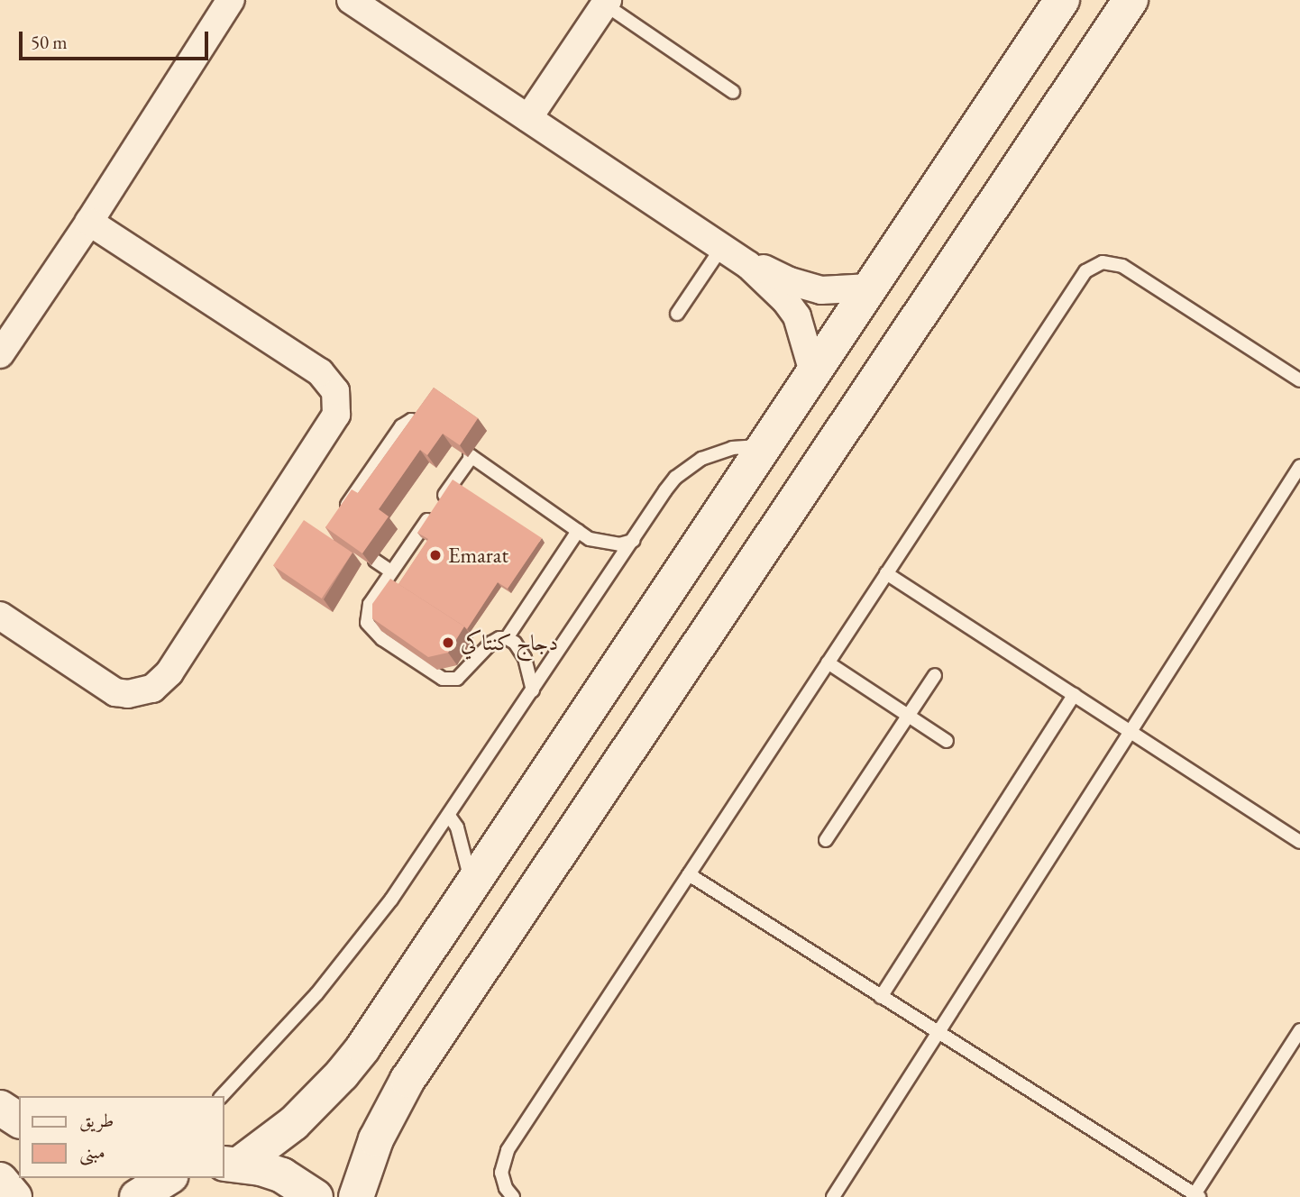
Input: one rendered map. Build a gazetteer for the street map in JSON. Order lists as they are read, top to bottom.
{
  "places": ["Emarat", "دجاج كنتاكي"],
  "legend": ["طريق", "مبنى"],
  "scale_bar": "50 m"
}
